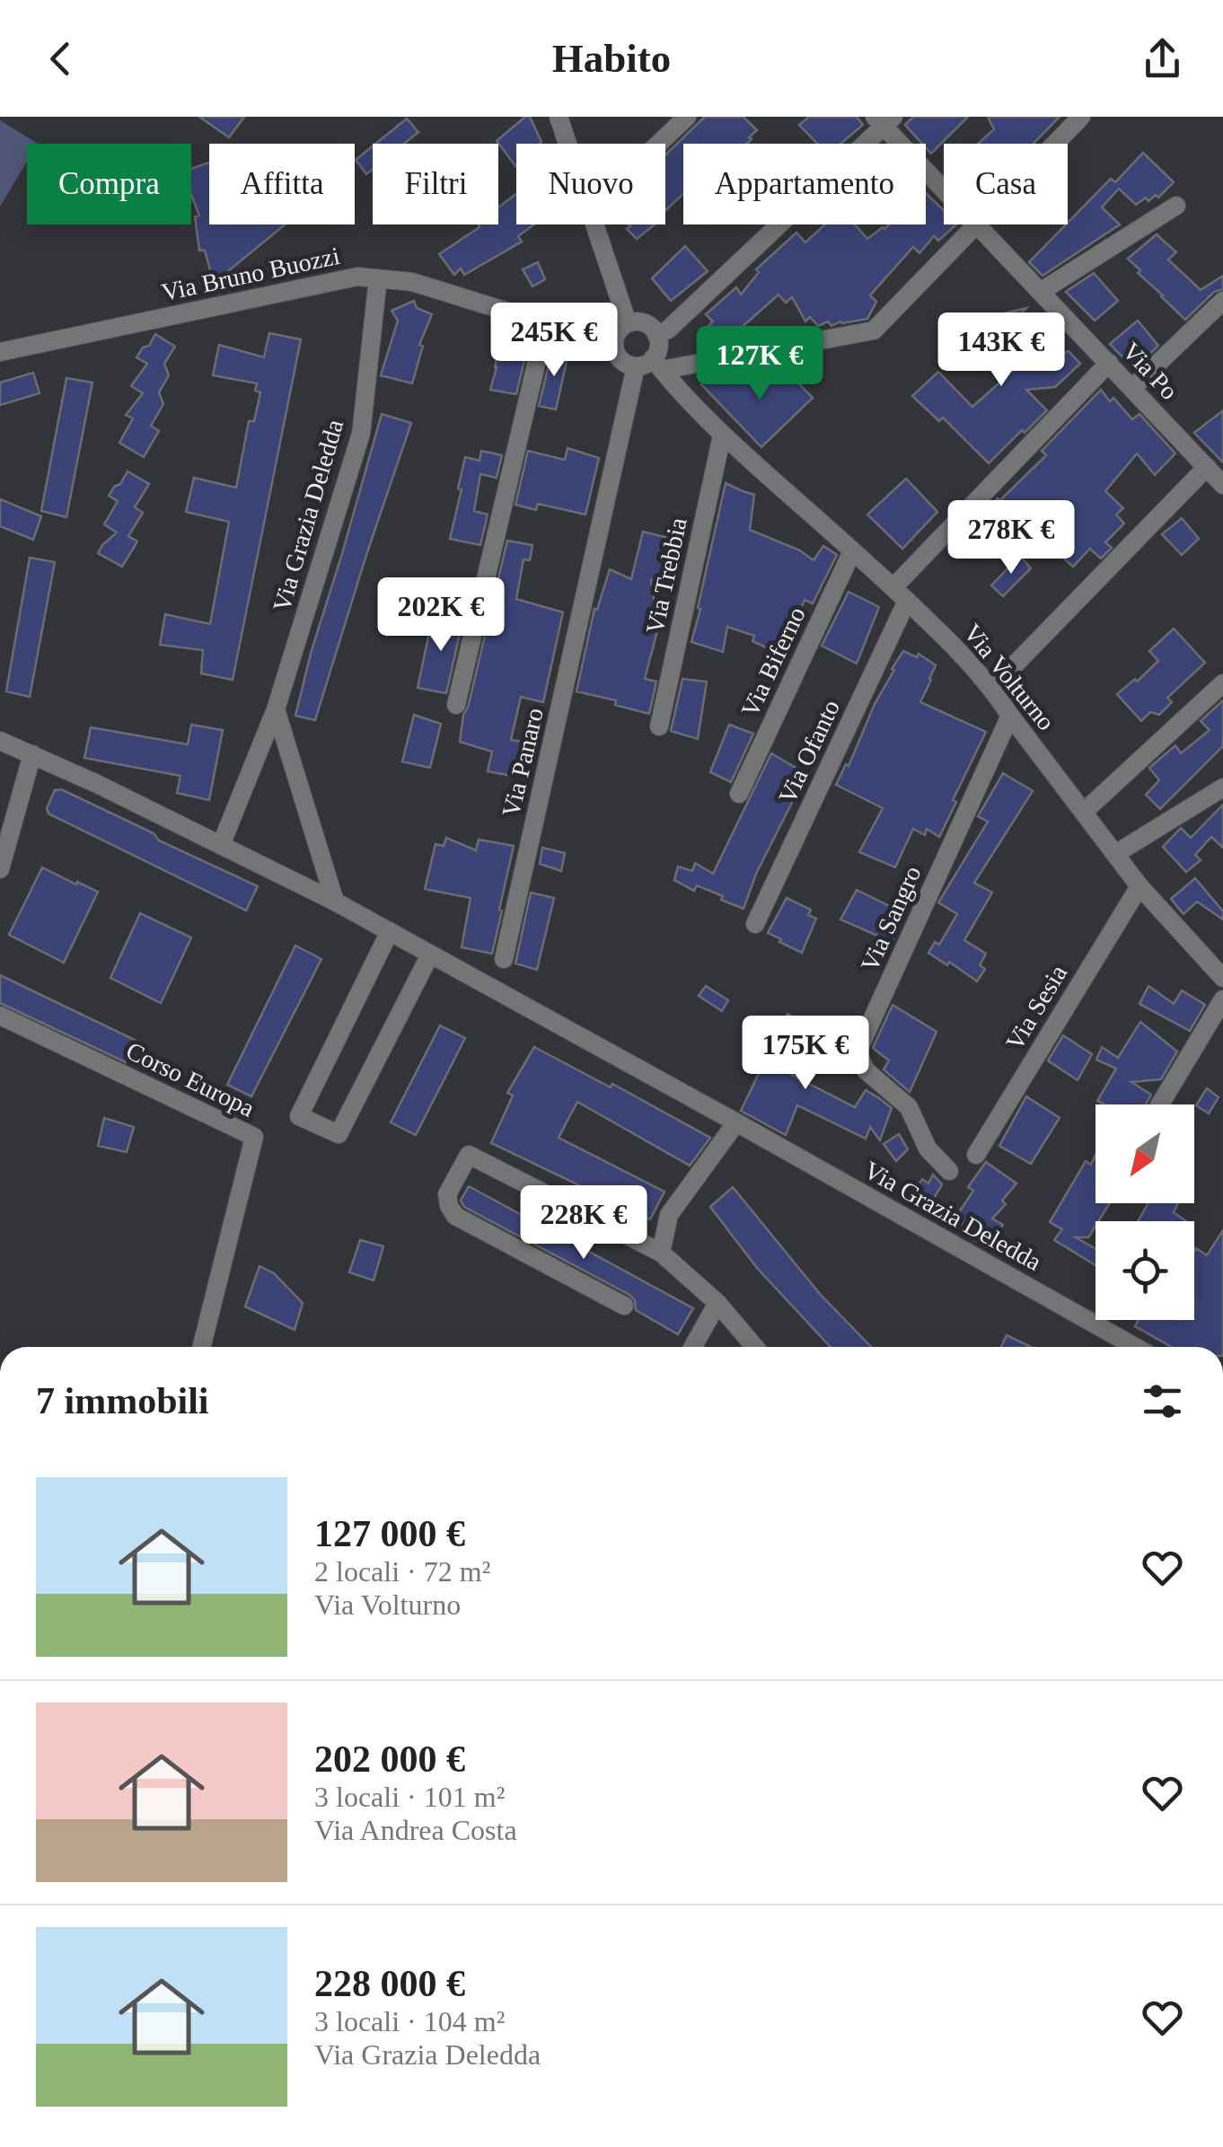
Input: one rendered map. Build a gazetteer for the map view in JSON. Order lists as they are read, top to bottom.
{
  "streets": {
    "street": [
      "Via Bruno Buozzi",
      "Via Po",
      "Via Grazia Deledda",
      "Via Trebbia",
      "Via Biferno",
      "Via Volturno",
      "Via Ofanto",
      "Via Panaro",
      "Via Sangro",
      "Via Sesia",
      "Corso Europa"
    ]
  },
  "crossings": [
    ["Via Bruno Buozzi", "Via Grazia Deledda"],
    ["Via Bruno Buozzi", "Via Volturno"],
    ["Via Bruno Buozzi", "Via Panaro"],
    ["Via Po", "Via Ofanto"],
    ["Via Trebbia", "Via Volturno"],
    ["Via Biferno", "Via Volturno"],
    ["Via Volturno", "Via Ofanto"],
    ["Via Volturno", "Via Panaro"],
    ["Via Volturno", "Via Sangro"],
    ["Via Volturno", "Via Sesia"]
  ],
  "north": "bottom left",
  "page": {
    "header": "Habito",
    "chip": [
      "Compra",
      "Affitta",
      "Filtri",
      "Nuovo",
      "Appartamento",
      "Casa"
    ],
    "price": [
      "245K €",
      "143K €",
      "127K €",
      "278K €",
      "202K €",
      "175K €",
      "228K €"
    ],
    "heading": "7 immobili",
    "list": [
      {
        "name": "127 000 €",
        "note": "2 locali · 72 m² · Via Volturno"
      },
      {
        "name": "202 000 €",
        "note": "3 locali · 101 m² · Via Andrea Costa"
      },
      {
        "name": "228 000 €",
        "note": "3 locali · 104 m² · Via Grazia Deledda"
      }
    ]
  }
}
